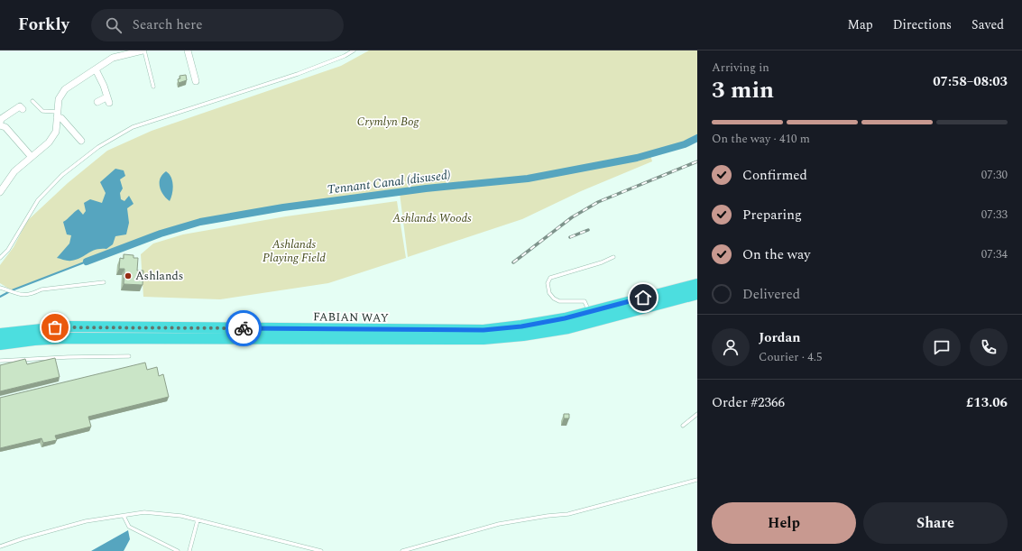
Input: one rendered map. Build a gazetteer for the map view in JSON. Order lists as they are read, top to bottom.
{
  "streets": {
    "highway": ["FABIAN WAY"]
  },
  "water": ["Tennant Canal (disused)"],
  "parks": ["Crymlyn Bog", "Ashlands Woods", "Ashlands Playing Field"],
  "places": ["Ashlands"],
  "page": {
    "header": "Forkly",
    "search": "Search here",
    "nav": ["Map", "Directions", "Saved"],
    "heading": ["3 min", "Arriving in", "07:58–08:03"],
    "panel": [
      "Jordan",
      "Courier · 4.5",
      "Order #2366",
      "£13.06"
    ],
    "bar": "On the way · 410 m",
    "list": [
      ["Confirmed", "07:30"],
      ["Preparing", "07:33"],
      ["On the way", "07:34"],
      "Delivered"
    ],
    "buttons": ["Help", "Share"]
  }
}
